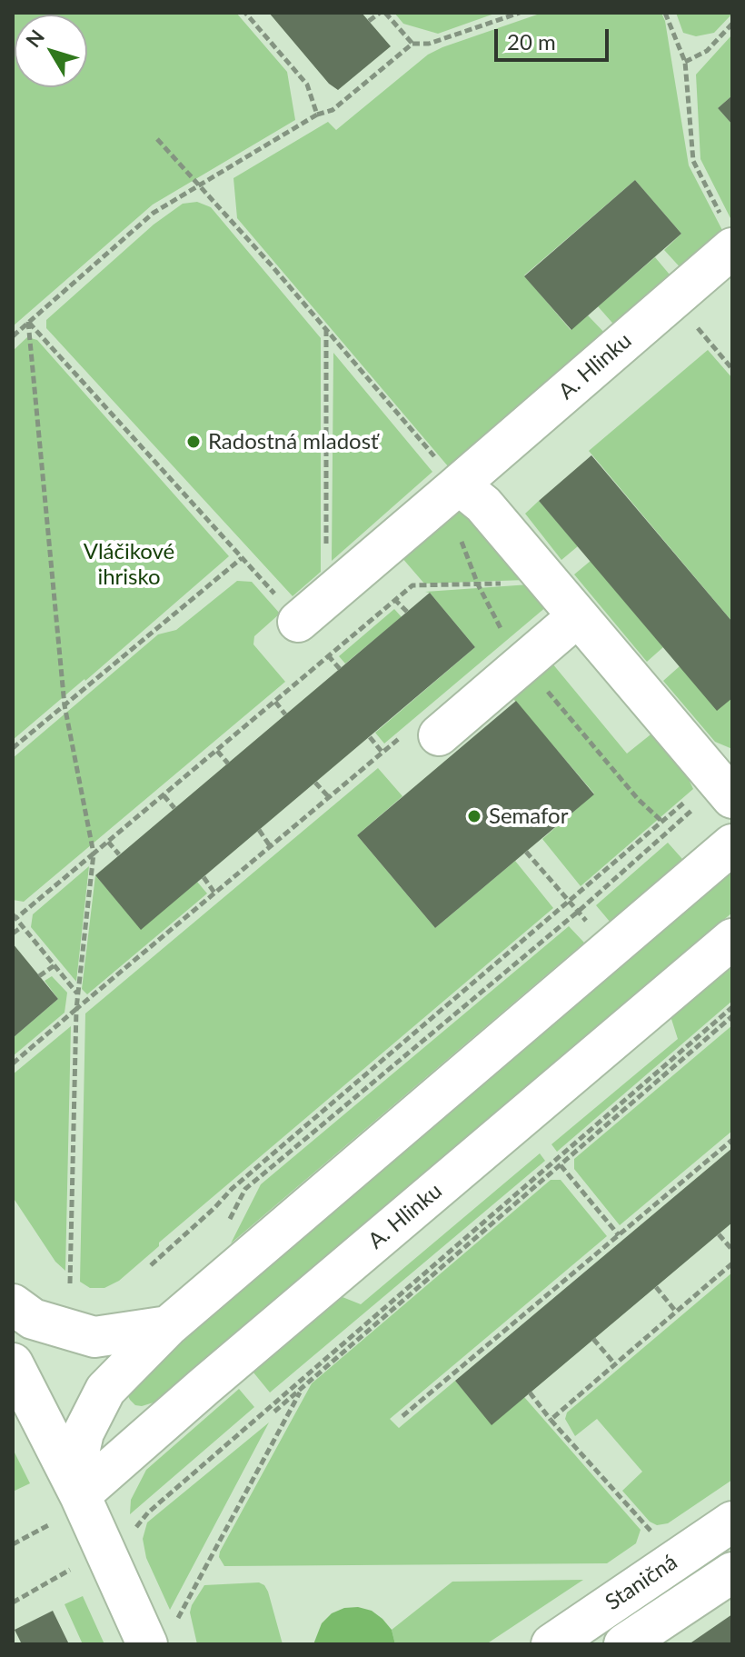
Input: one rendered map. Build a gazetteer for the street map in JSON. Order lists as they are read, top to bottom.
{
  "streets": {
    "street": ["A. Hlinku", "Staničná"]
  },
  "parks": ["Vláčikové ihrisko"],
  "places": ["Radostná mladosť", "Semafor"],
  "scale_bar": "20 m",
  "north": "top left"
}
